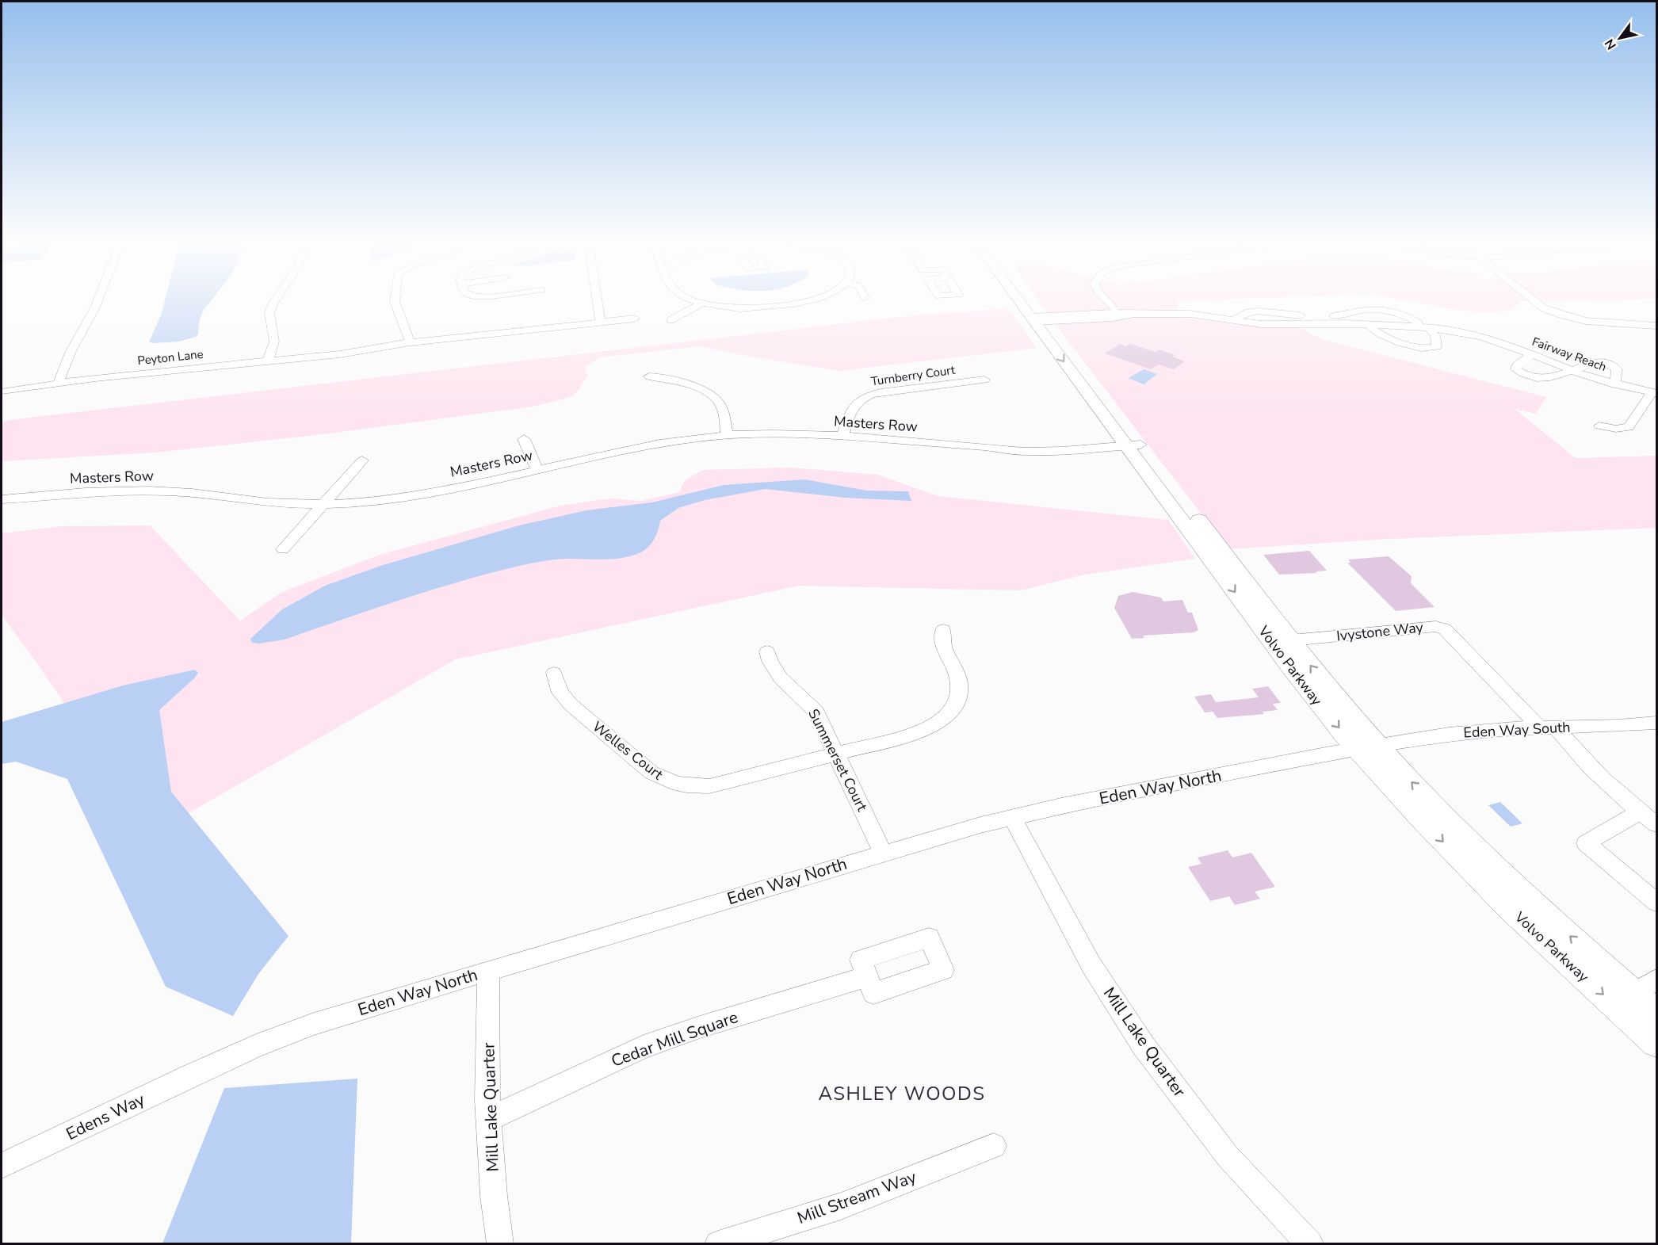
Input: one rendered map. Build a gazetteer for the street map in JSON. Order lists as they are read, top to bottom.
{
  "streets": {
    "main road": ["Volvo Parkway"],
    "street": [
      "Fairway Reach",
      "Peyton Lane",
      "Turnberry Court",
      "Masters Row",
      "Ivystone Way",
      "Eden Way South",
      "Welles Court",
      "Summerset Court",
      "Eden Way North",
      "Cedar Mill Square",
      "Mill Lake Quarter",
      "Edens Way",
      "Mill Stream Way"
    ]
  },
  "crossings": [
    ["Fairway Reach", "Volvo Parkway"],
    ["Turnberry Court", "Masters Row"],
    ["Masters Row", "Volvo Parkway"],
    ["Ivystone Way", "Volvo Parkway"],
    ["Ivystone Way", "Eden Way South"],
    ["Volvo Parkway", "Eden Way South"],
    ["Volvo Parkway", "Eden Way North"],
    ["Eden Way South", "Eden Way North"],
    ["Welles Court", "Summerset Court"],
    ["Summerset Court", "Eden Way North"],
    ["Eden Way North", "Mill Lake Quarter"],
    ["Eden Way North", "Edens Way"],
    ["Cedar Mill Square", "Mill Lake Quarter"]
  ],
  "districts": ["ASHLEY WOODS"],
  "north": "bottom left"
}
